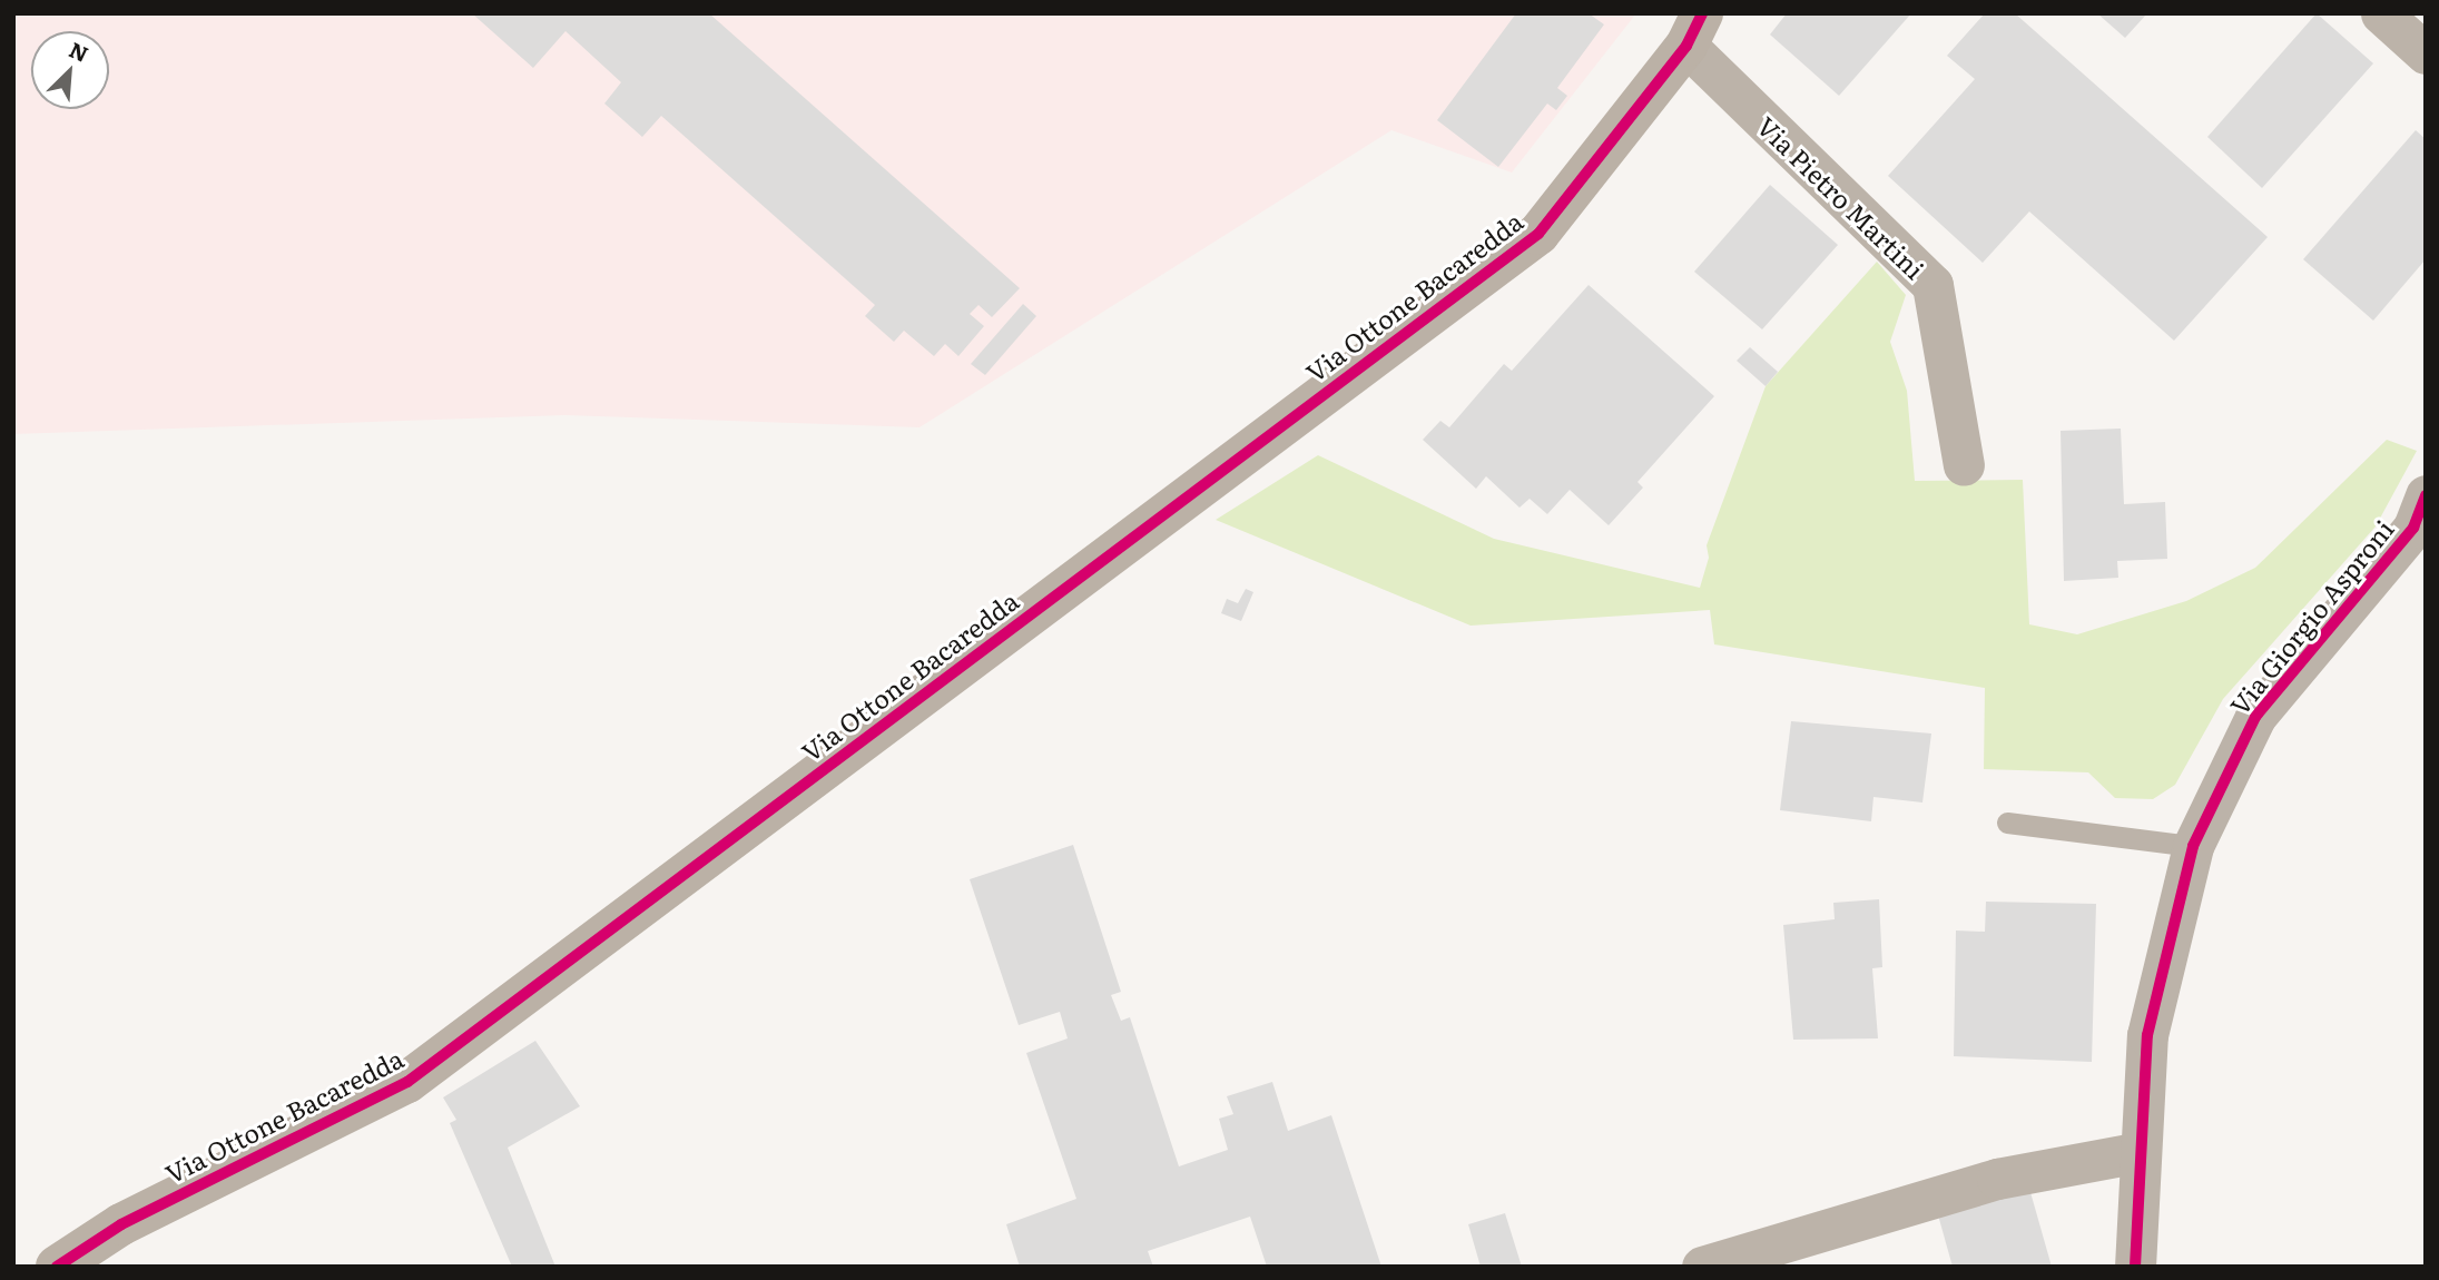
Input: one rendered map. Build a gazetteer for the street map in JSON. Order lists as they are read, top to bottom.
{
  "streets": {
    "street": ["Via Pietro Martini", "Via Ottone Bacaredda", "Via Giorgio Asproni"]
  },
  "crossings": [
    ["Via Pietro Martini", "Via Ottone Bacaredda"]
  ],
  "north": "top right"
}
